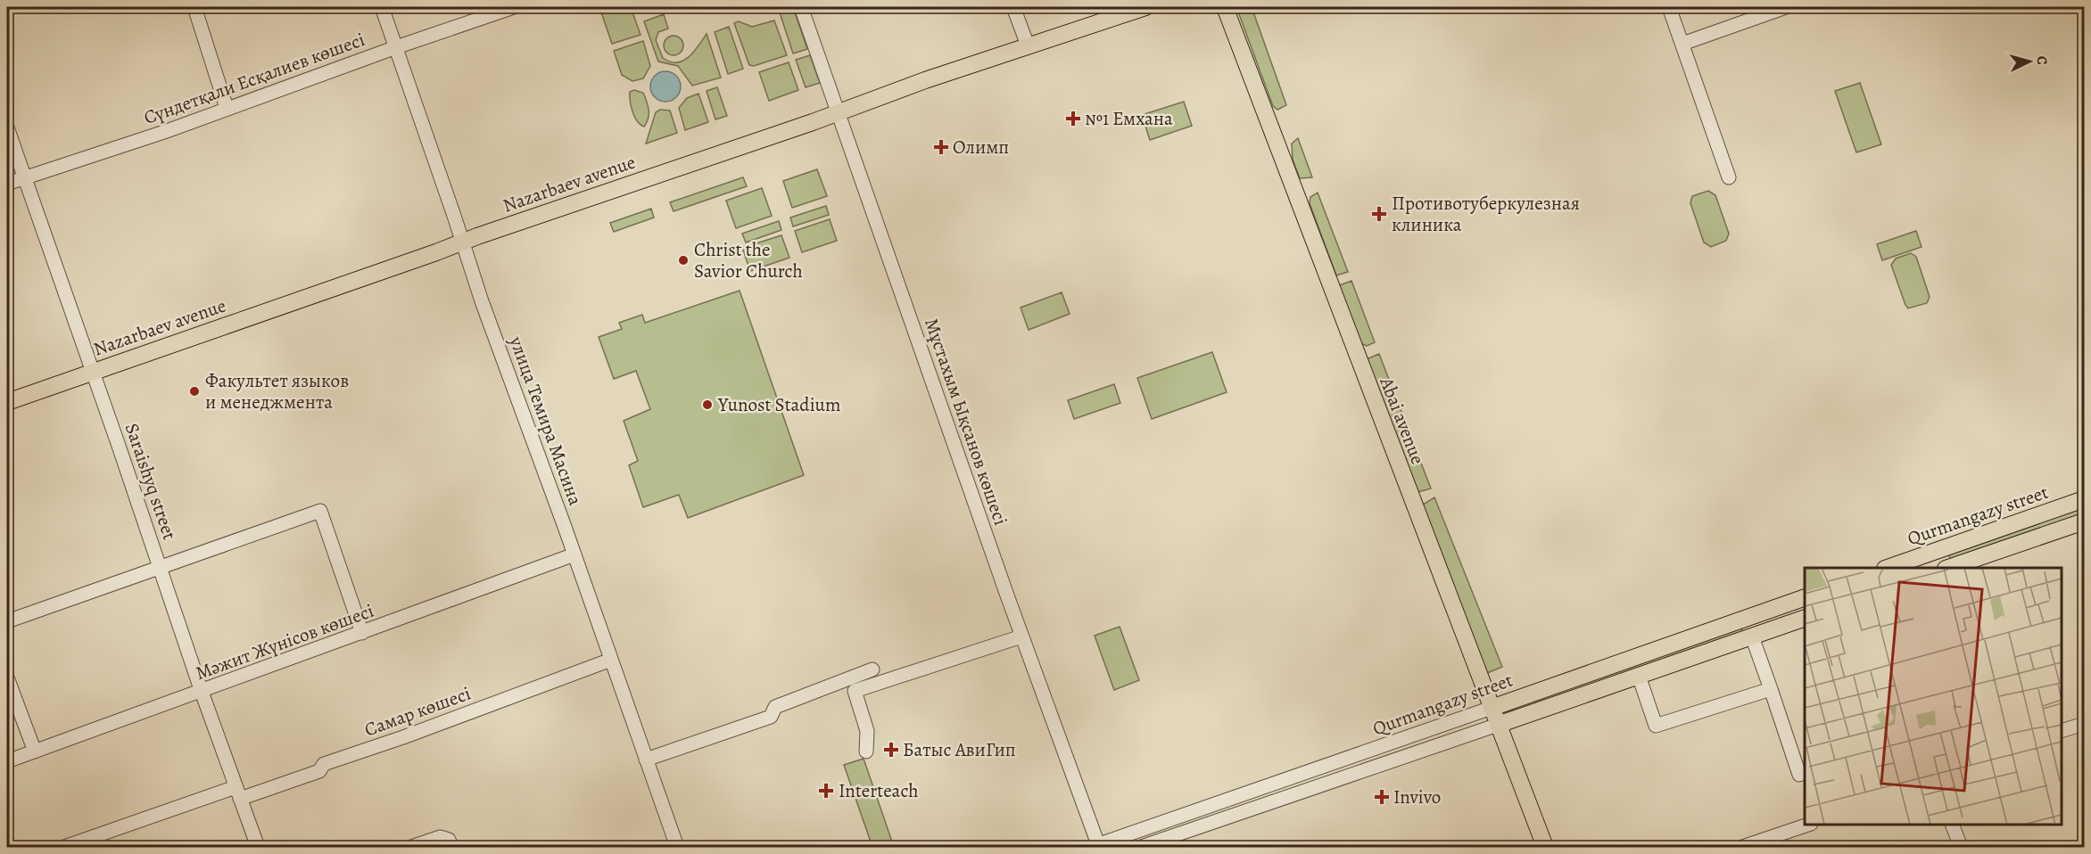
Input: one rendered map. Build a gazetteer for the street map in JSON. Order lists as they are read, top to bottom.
{
  "streets": {
    "main road": ["Nazarbaev avenue", "Abai avenue", "Qurmangazy street"],
    "street": [
      "Сүндетқали Есқалиев көшесі",
      "улица Темира Масина",
      "Мұстахым Ықсанов көшесі",
      "Saraishyq street",
      "Мәжит Жүнісов көшесі",
      "Самар көшесі"
    ]
  },
  "crossings": [
    ["Сүндетқали Есқалиев көшесі", "улица Темира Масина"],
    ["Сүндетқали Есқалиев көшесі", "Saraishyq street"],
    ["Nazarbaev avenue", "улица Темира Масина"],
    ["Nazarbaev avenue", "Мұстахым Ықсанов көшесі"],
    ["Nazarbaev avenue", "Saraishyq street"],
    ["улица Темира Масина", "Мәжит Жүнісов көшесі"],
    ["улица Темира Масина", "Самар көшесі"],
    ["Abai avenue", "Qurmangazy street"],
    ["Мұстахым Ықсанов көшесі", "Qurmangazy street"],
    ["Saraishyq street", "Мәжит Жүнісов көшесі"],
    ["Saraishyq street", "Самар көшесі"]
  ],
  "places": {
    "health": [
      "№1 Емхана",
      "Олимп",
      "Противотуберкулезная клиника",
      "Батыс АвиГип",
      "Interteach",
      "Invivo"
    ],
    "other": ["Christ the Savior Church", "Факультет языков и менеджмента", "Yunost Stadium"]
  },
  "north": "right"
}
